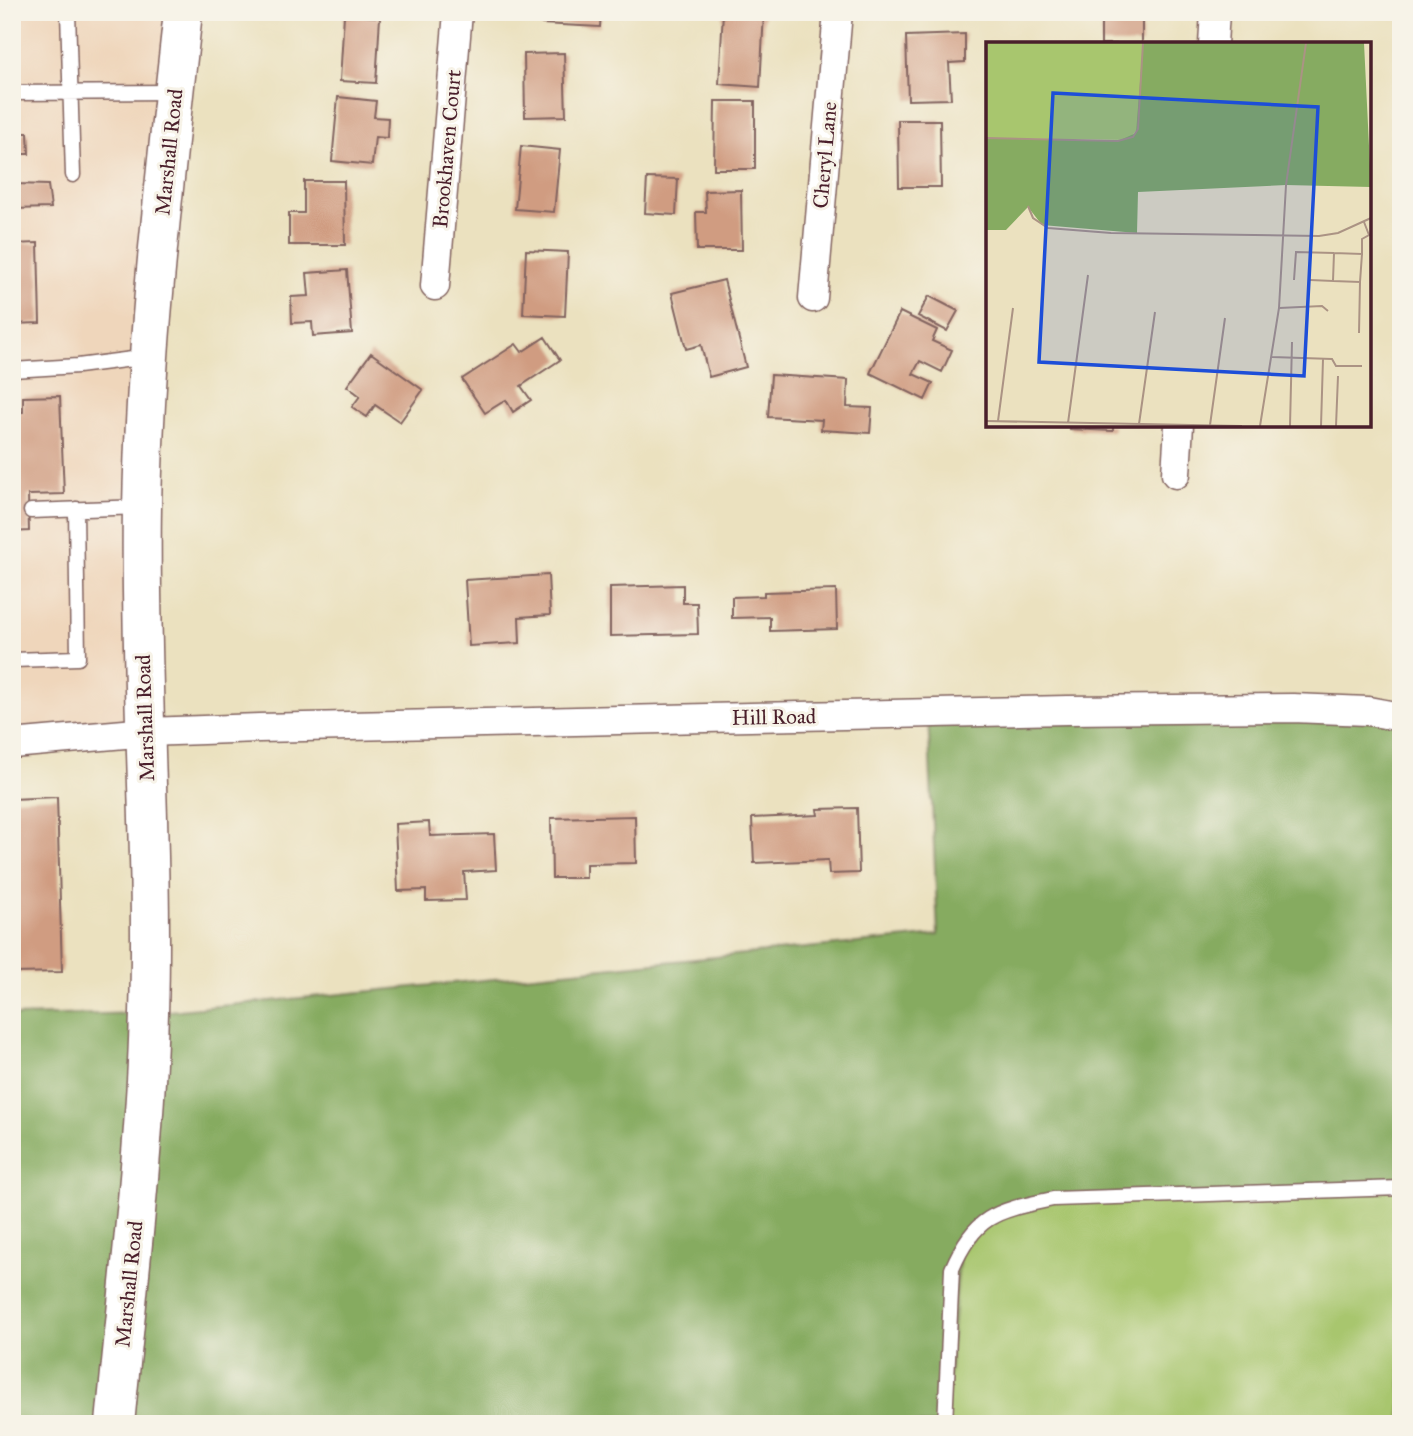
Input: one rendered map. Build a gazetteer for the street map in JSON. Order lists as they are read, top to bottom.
{
  "streets": {
    "main road": ["Marshall Road"],
    "street": ["Brookhaven Court", "Cheryl Lane", "Hill Road"]
  },
  "crossings": [
    ["Marshall Road", "Hill Road"]
  ]
}
